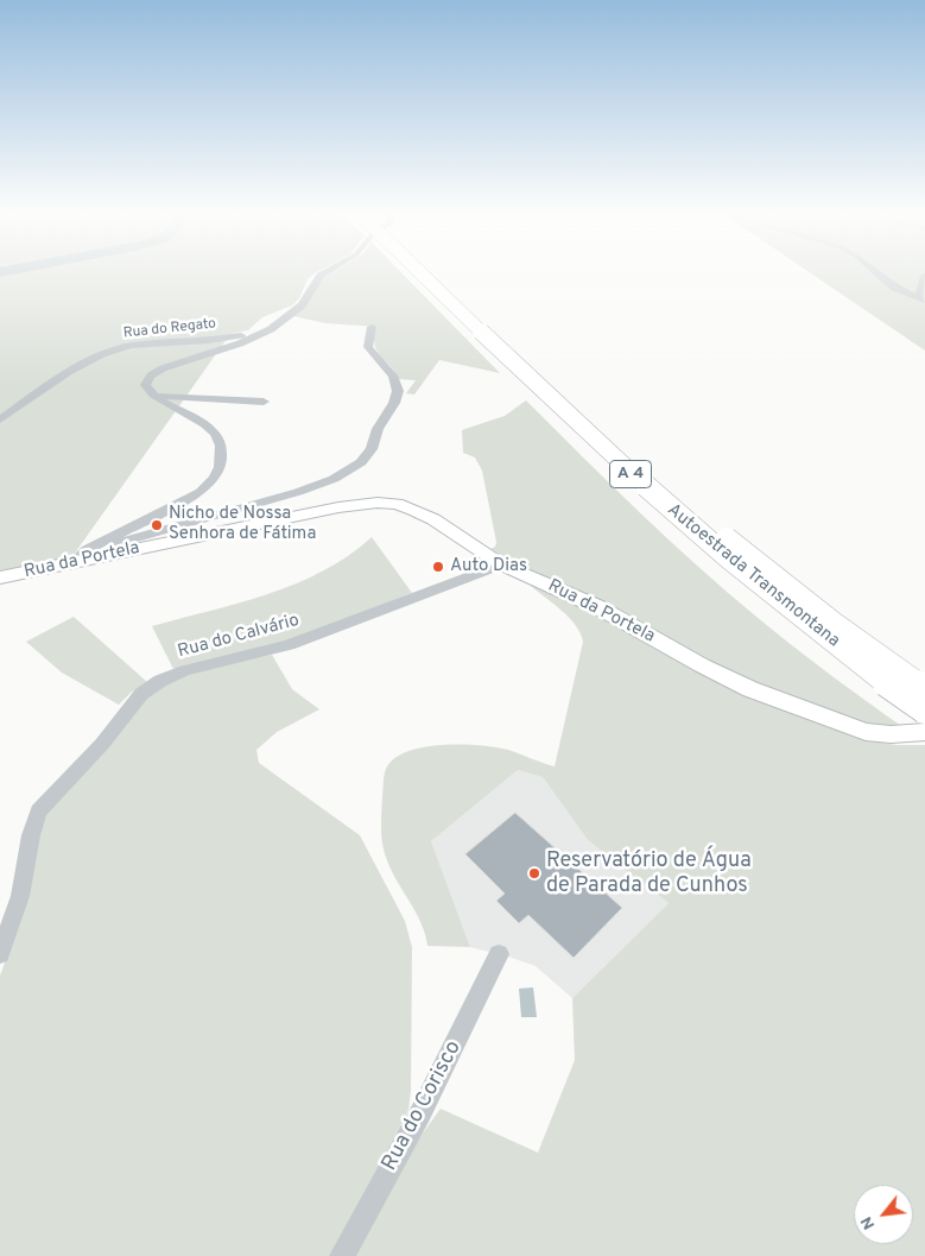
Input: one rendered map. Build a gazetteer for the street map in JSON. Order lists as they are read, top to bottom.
{
  "streets": {
    "highway": ["A 4", "Autoestrada Transmontana"],
    "main road": ["Rua da Portela"],
    "street": ["Rua do Regato", "Rua do Calvário", "Rua do Corisco"]
  },
  "crossings": [
    ["Rua da Portela", "Rua do Calvário"]
  ],
  "places": ["Nicho de Nossa Senhora de Fátima", "Auto Dias", "Reservatório de Água de Parada de Cunhos"],
  "north": "bottom left"
}
